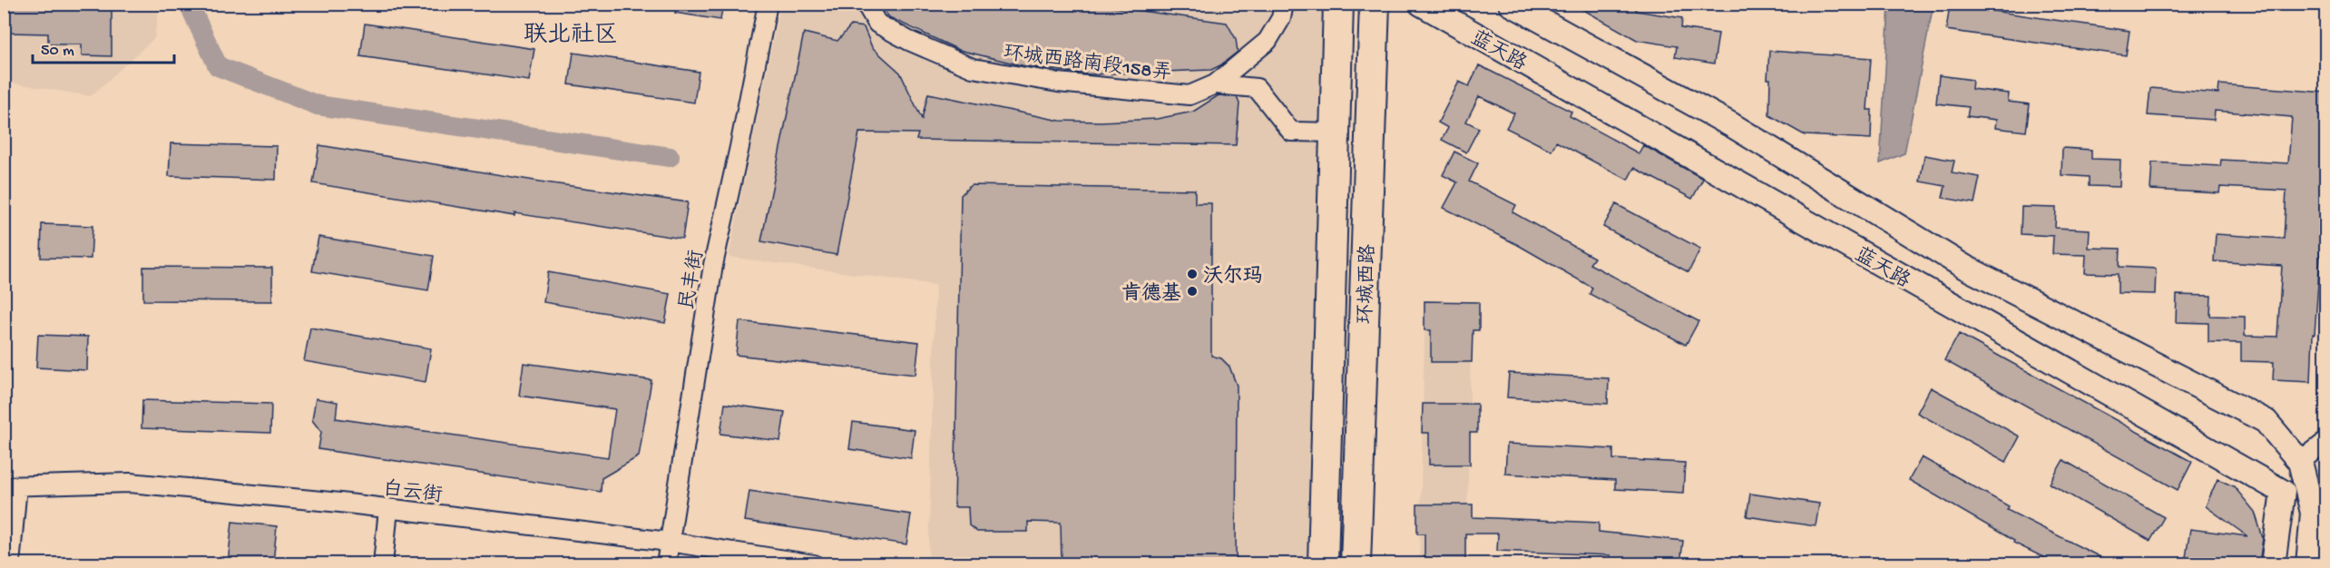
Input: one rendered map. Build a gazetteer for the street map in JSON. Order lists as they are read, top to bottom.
{
  "streets": {
    "main road": ["环城西路"],
    "street": [
      "蓝天路",
      "环城西路南段158弄",
      "民丰街",
      "白云街"
    ]
  },
  "crossings": [
    ["民丰街", "白云街"]
  ],
  "districts": ["联北社区"],
  "places": ["沃尔玛", "肯德基"],
  "scale_bar": "50 m"
}
